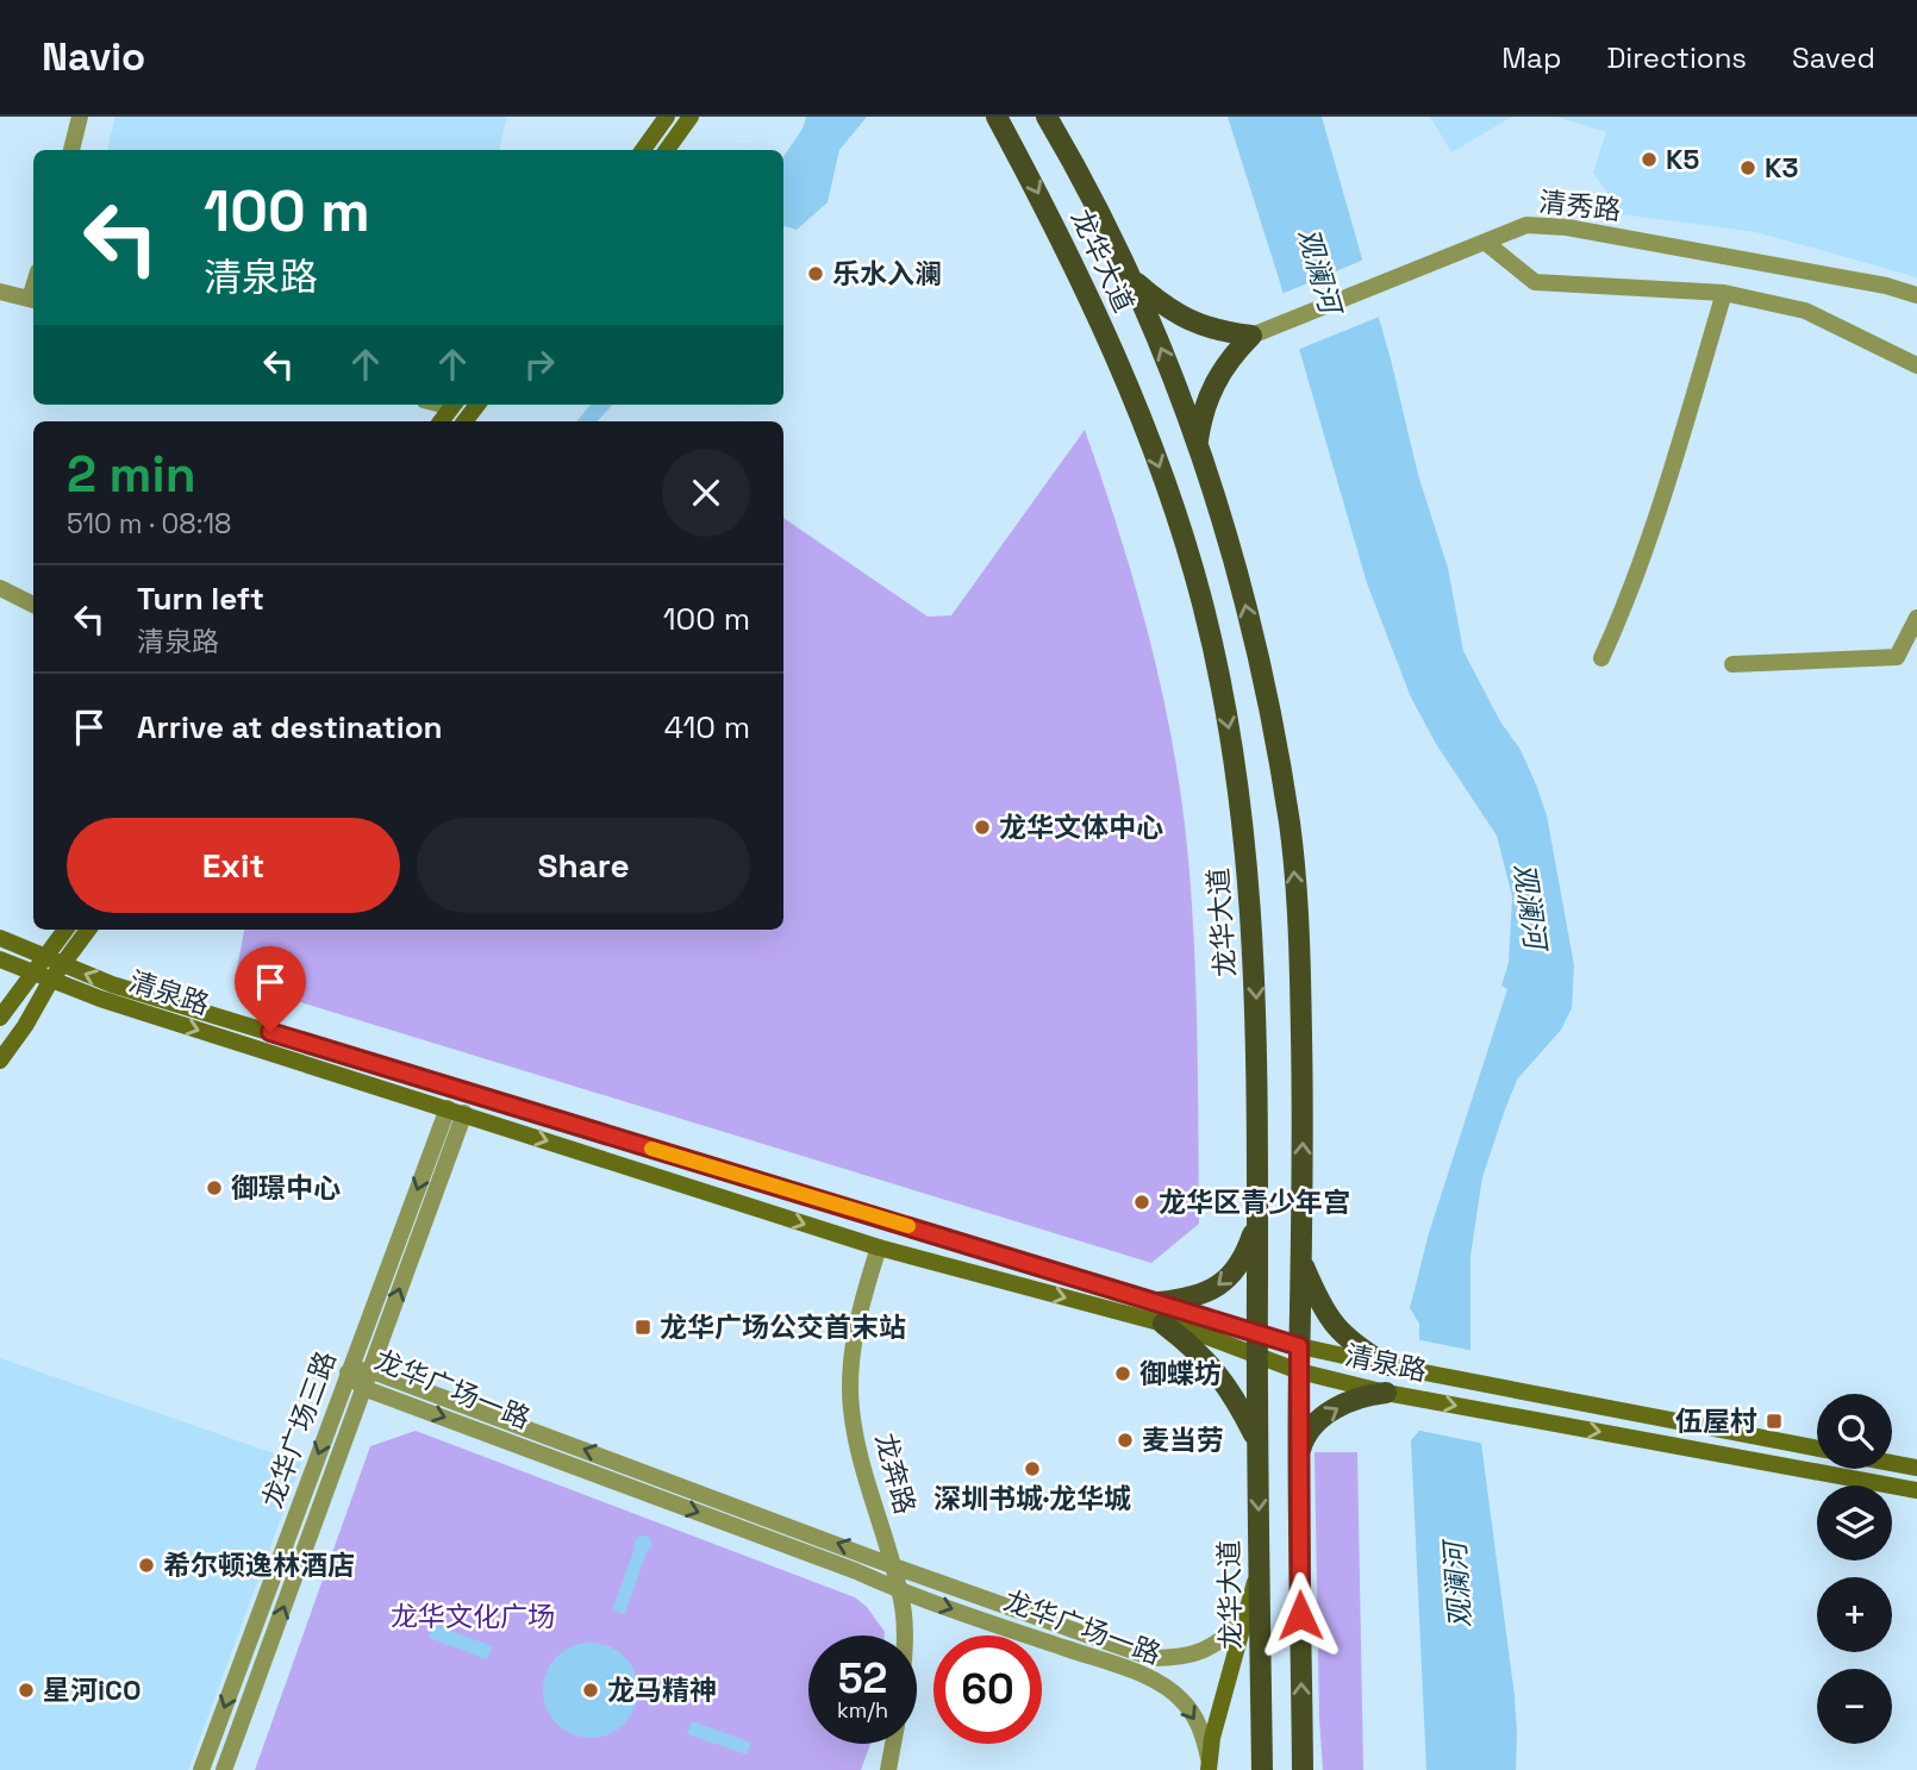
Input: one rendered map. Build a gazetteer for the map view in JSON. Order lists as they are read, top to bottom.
{
  "streets": {
    "main road": ["龙华大道", "清泉路"],
    "street": [
      "清秀路",
      "龙华广场一路",
      "龙华广场三路",
      "龙奔路"
    ]
  },
  "crossings": [
    ["龙华大道", "清泉路"],
    ["清泉路", "龙华广场三路"],
    ["清泉路", "龙奔路"],
    ["龙华广场一路", "龙华广场三路"],
    ["龙华广场一路", "龙奔路"]
  ],
  "water": ["观澜河"],
  "parks": ["龙华文化广场"],
  "places": {
    "other": [
      "K5",
      "K3",
      "乐水入澜",
      "龙华文体中心",
      "御璟中心",
      "龙华区青少年宫",
      "御蝶坊",
      "麦当劳",
      "深圳书城·龙华城",
      "希尔顿逸林酒店",
      "星河iCO",
      "龙马精神"
    ],
    "transit": ["龙华广场公交首末站", "伍屋村"]
  },
  "page": {
    "header": "Navio",
    "nav": ["Map", "Directions", "Saved"],
    "turn": ["100 m", "清泉路"],
    "heading": ["2 min", "510 m · 08:18"],
    "list": [
      {
        "name": "Turn left",
        "note": "清泉路",
        "value": "100 m"
      },
      {
        "name": "Arrive at destination",
        "value": "410 m"
      }
    ],
    "buttons": ["Exit", "Share"],
    "map_buttons": ["+", "−"],
    "speed": "52 km/h",
    "limit": "60"
  }
}
